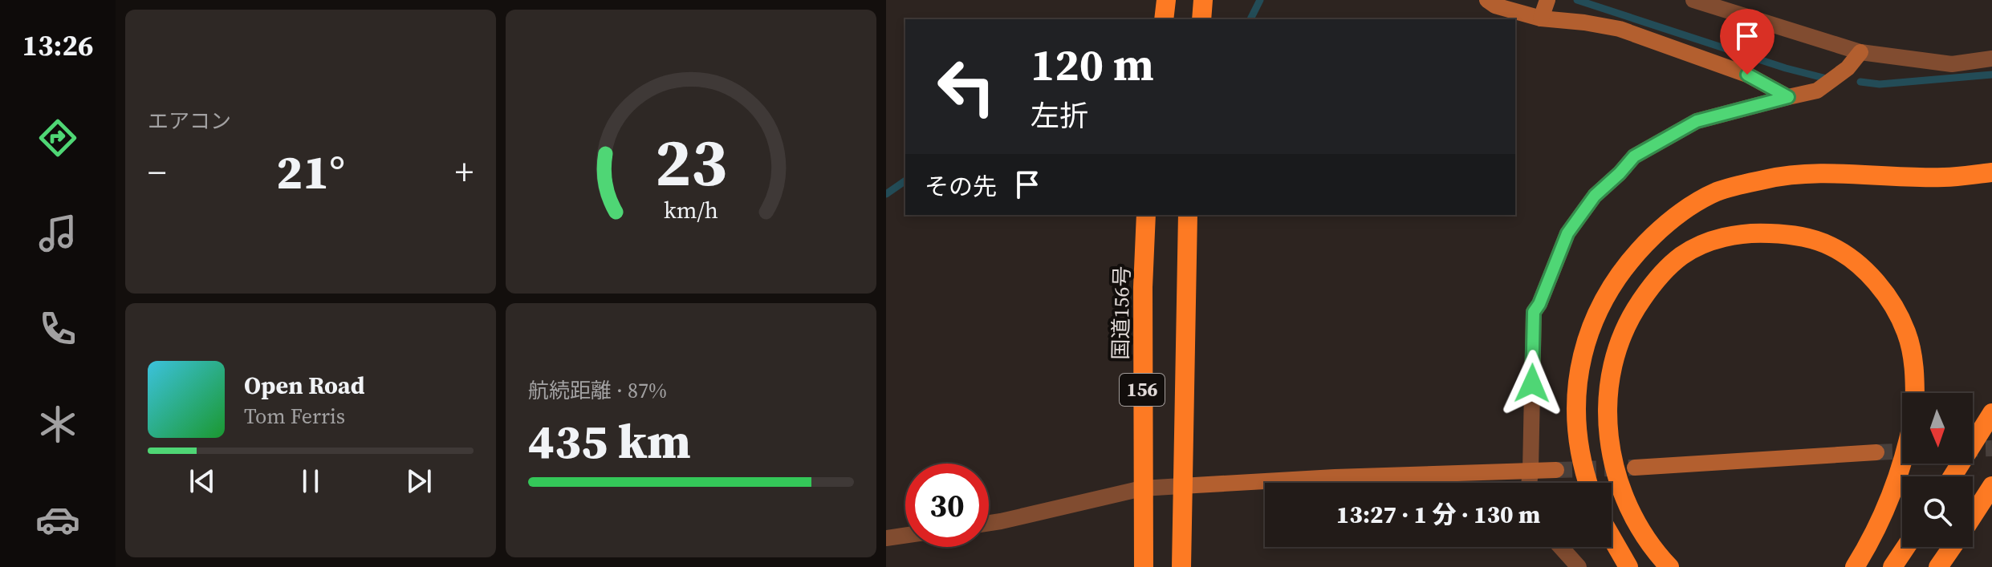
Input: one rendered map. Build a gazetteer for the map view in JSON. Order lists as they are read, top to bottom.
{
  "streets": {
    "highway": ["国道156号", "156"]
  },
  "north": "bottom",
  "page": {
    "tabs": "13:26",
    "tile": [
      "エアコン",
      ["航続距離 · 87%", "435 km"]
    ],
    "turn": ["120 m", "左折"],
    "heat": ["−", "21°", "+"],
    "then": "その先",
    "song": ["Open Road", "Tom Ferris"],
    "limit": "30",
    "trip": "13:27 · 1 分 · 130 m",
    "gauge": ["23", "km/h"]
  }
}
